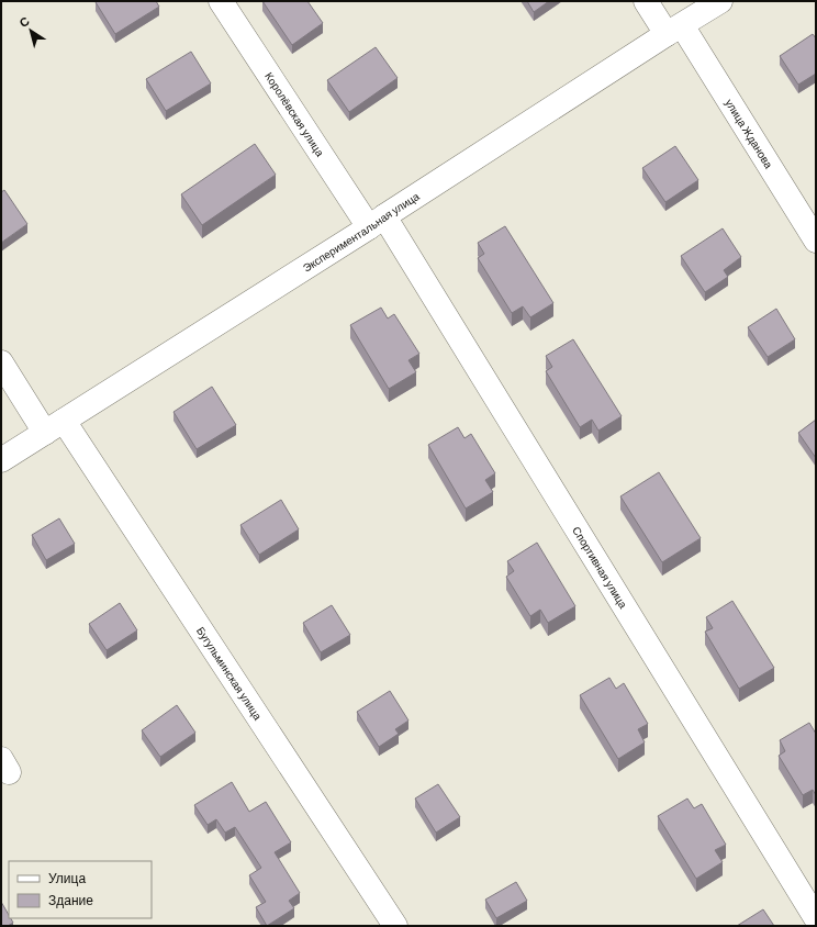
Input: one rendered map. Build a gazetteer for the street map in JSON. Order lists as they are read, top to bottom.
{
  "streets": {
    "street": [
      "Королёвская улица",
      "улица Жданова",
      "Экспериментальная улица",
      "Спортивная улица",
      "Бугульминская улица"
    ]
  },
  "crossings": [
    ["Королёвская улица", "Экспериментальная улица"],
    ["Королёвская улица", "Спортивная улица"],
    ["улица Жданова", "Экспериментальная улица"],
    ["Экспериментальная улица", "Спортивная улица"],
    ["Экспериментальная улица", "Бугульминская улица"]
  ],
  "legend": ["Улица", "Здание"],
  "north": "top left"
}
